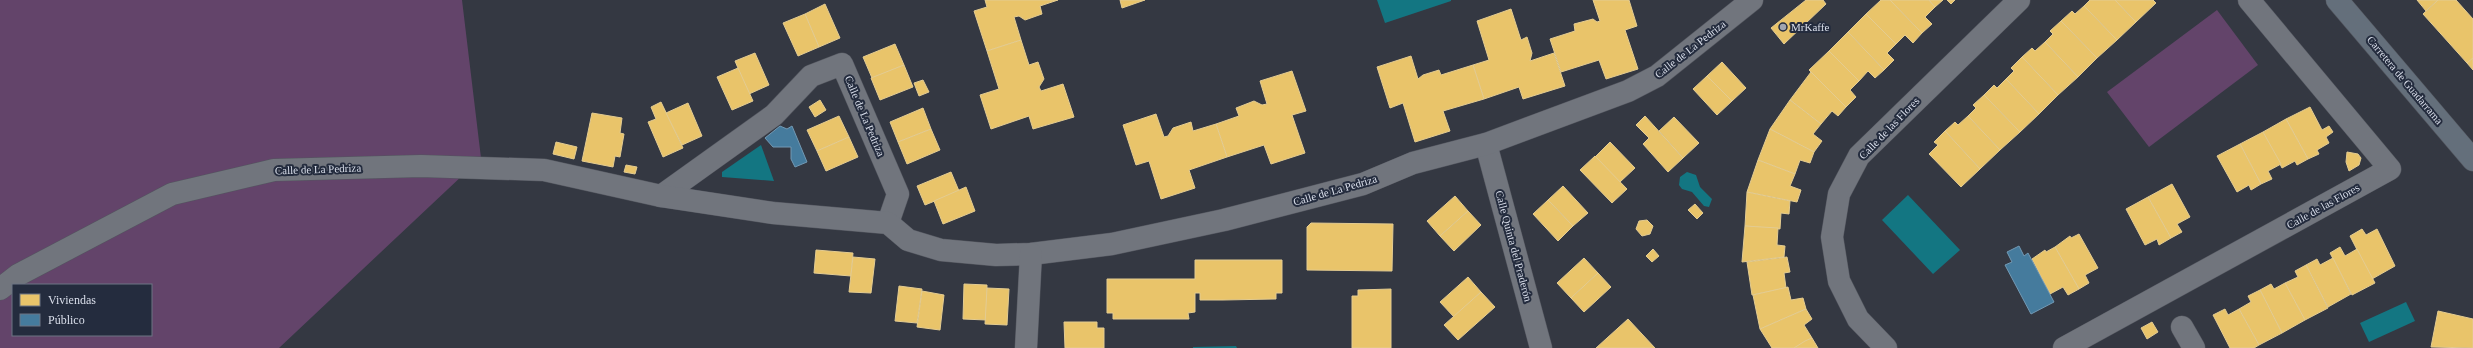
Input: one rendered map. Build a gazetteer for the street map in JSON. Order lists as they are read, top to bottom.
{
  "streets": {
    "main road": ["Carretera de Guadarrama"],
    "street": ["Calle de La Pedriza", "Calle de las Flores", "Calle Quinta del Praderón"]
  },
  "crossings": [
    ["Calle de La Pedriza", "Calle Quinta del Praderón"]
  ],
  "places": ["MrKaffe"],
  "legend": ["Viviendas", "Público"]
}
